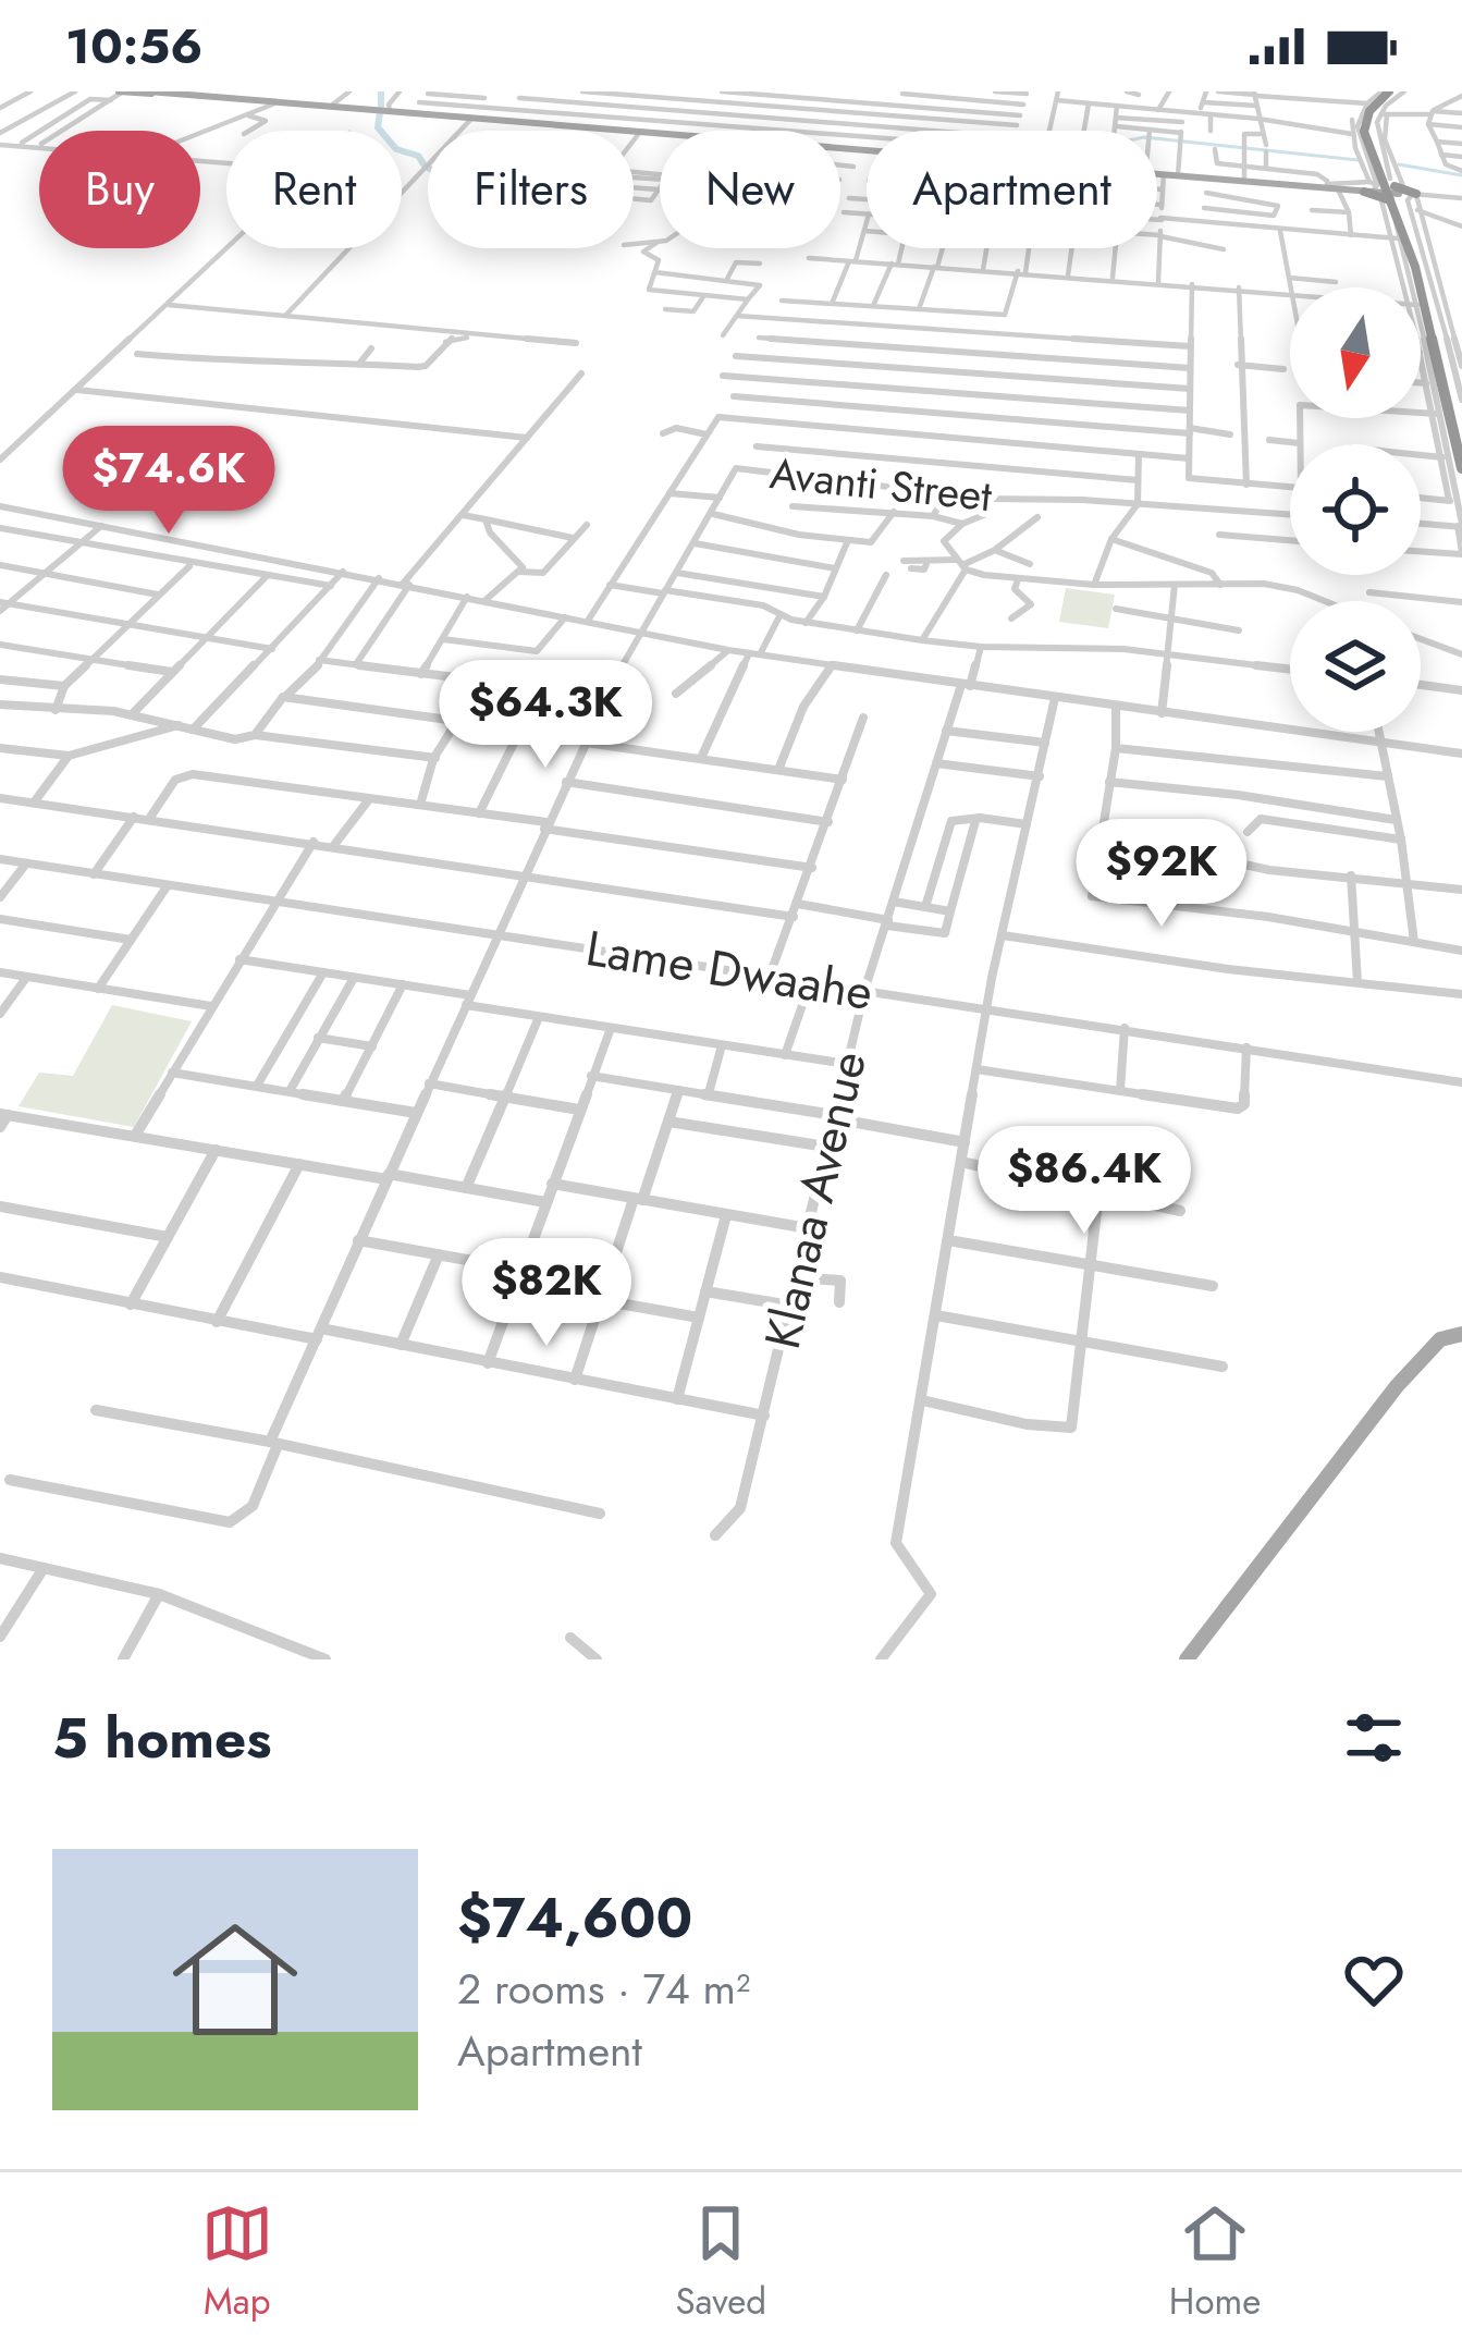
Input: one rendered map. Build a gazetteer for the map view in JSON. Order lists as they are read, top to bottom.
{
  "streets": {
    "street": ["Avanti Street", "Lame Dwaahe", "Klanaa Avenue"]
  },
  "crossings": [
    ["Avanti Street", "Lame Dwaahe"],
    ["Lame Dwaahe", "Klanaa Avenue"]
  ],
  "north": "bottom",
  "page": {
    "status": "10:56",
    "chip": [
      "Buy",
      "Rent",
      "Filters",
      "New",
      "Apartment"
    ],
    "price": [
      "$74.6K",
      "$64.3K",
      "$92K",
      "$86.4K",
      "$82K"
    ],
    "heading": "5 homes",
    "list": [
      {
        "name": "$74,600",
        "note": "2 rooms · 74 m² · Apartment"
      }
    ],
    "tabs": ["Map", "Saved", "Home"]
  }
}
